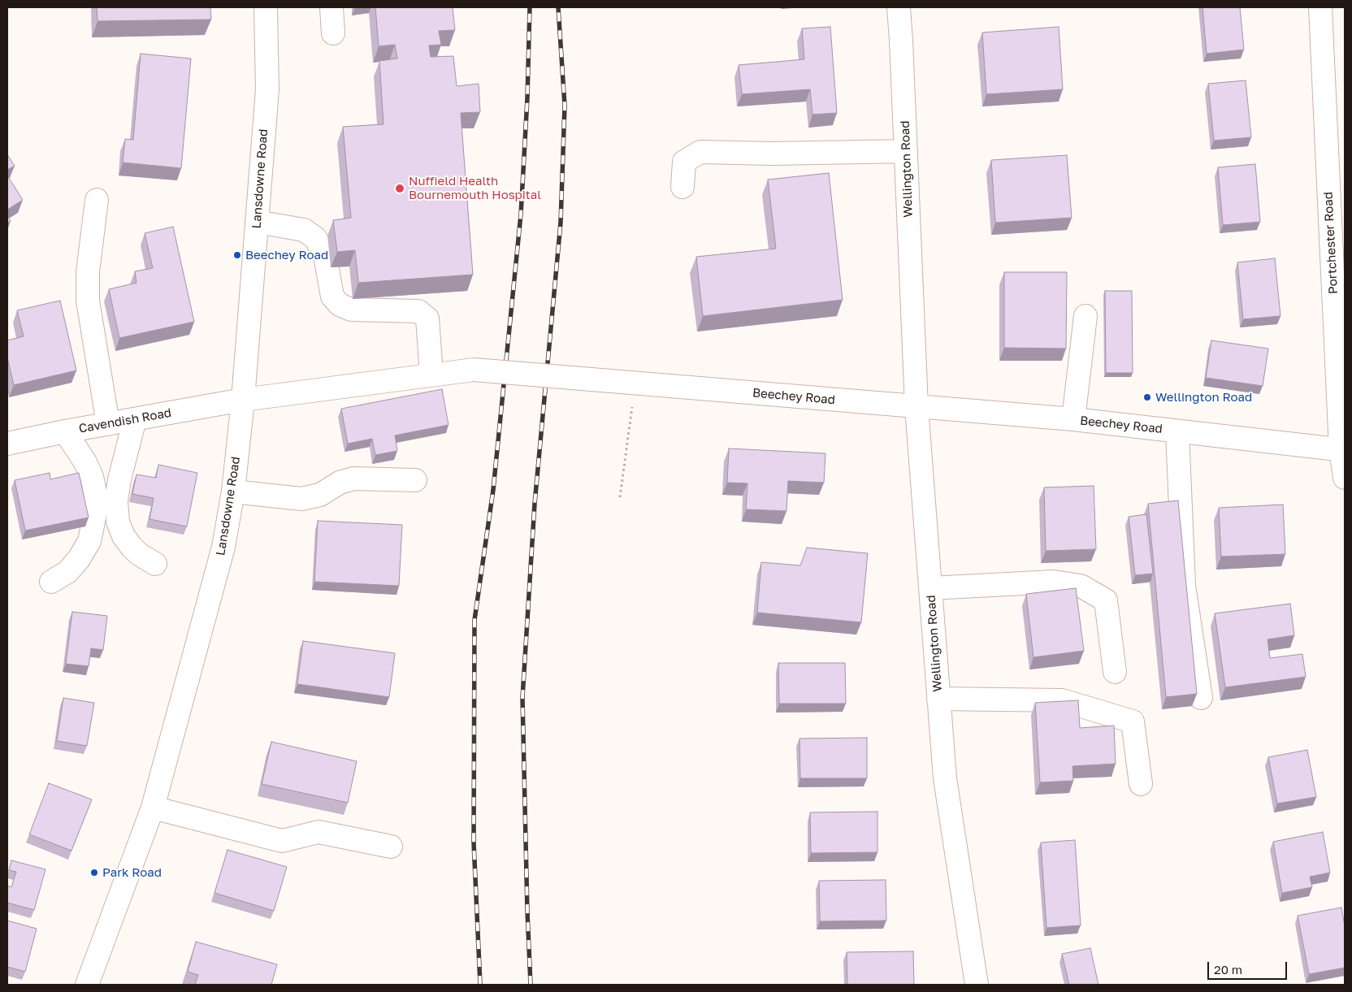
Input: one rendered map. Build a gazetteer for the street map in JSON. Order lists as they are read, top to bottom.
{
  "streets": {
    "street": [
      "Wellington Road",
      "Lansdowne Road",
      "Portchester Road",
      "Beechey Road",
      "Cavendish Road"
    ]
  },
  "crossings": [
    ["Wellington Road", "Beechey Road"],
    ["Lansdowne Road", "Beechey Road"],
    ["Lansdowne Road", "Cavendish Road"],
    ["Portchester Road", "Beechey Road"],
    ["Beechey Road", "Cavendish Road"]
  ],
  "places": [
    "Nuffield Health Bournemouth Hospital",
    "Beechey Road",
    "Wellington Road",
    "Park Road"
  ],
  "scale_bar": "20 m"
}
